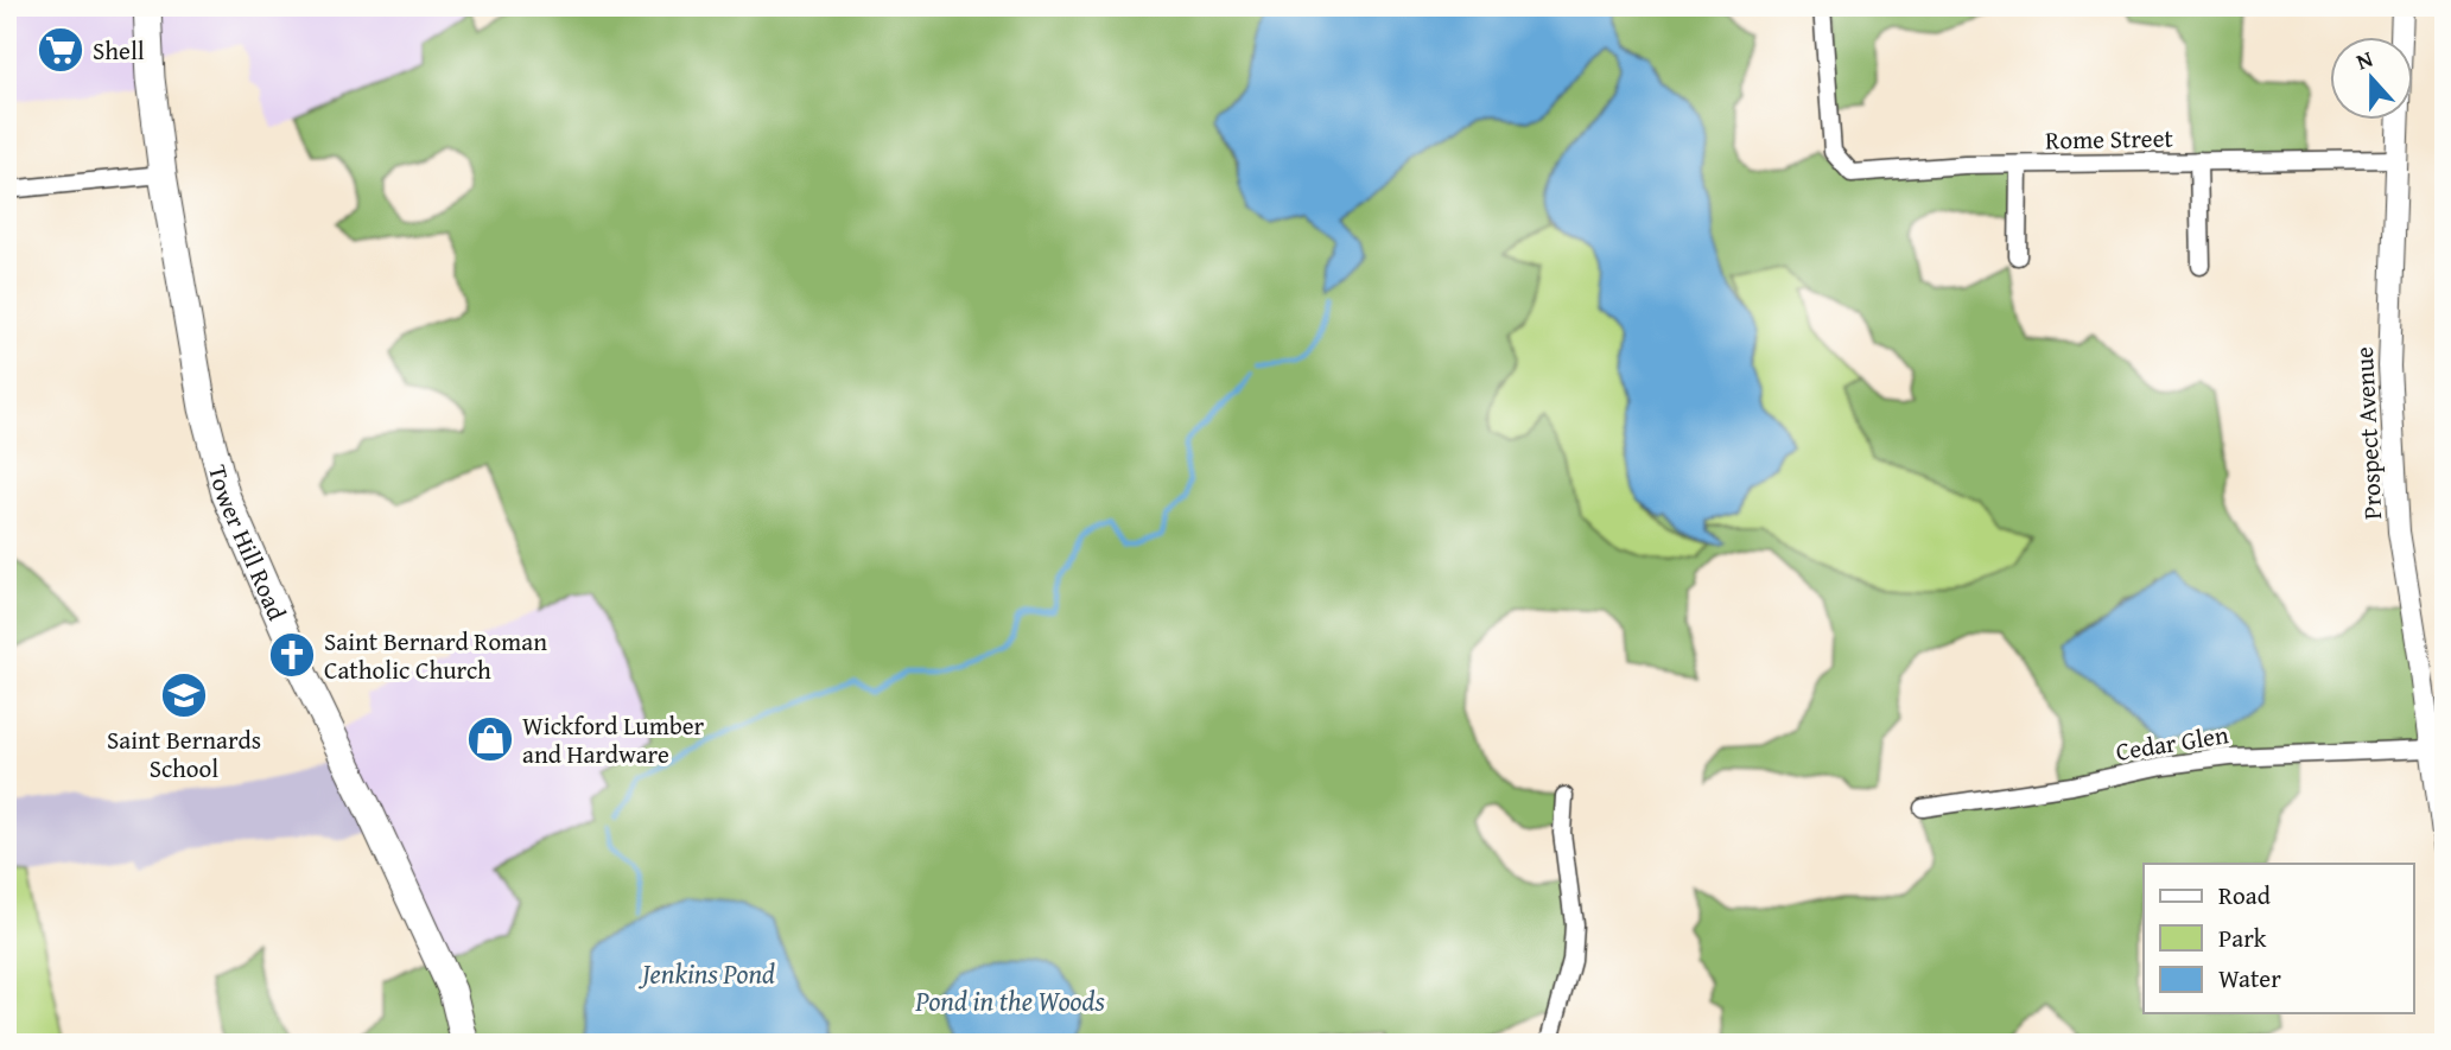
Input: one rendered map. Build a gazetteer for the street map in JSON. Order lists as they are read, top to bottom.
{
  "streets": {
    "main road": ["Tower Hill Road"],
    "street": ["Rome Street", "Prospect Avenue", "Cedar Glen"]
  },
  "crossings": [
    ["Rome Street", "Prospect Avenue"],
    ["Prospect Avenue", "Cedar Glen"]
  ],
  "water": ["Jenkins Pond", "Pond in the Woods"],
  "places": {
    "supermarket": ["Shell"],
    "church": ["Saint Bernard Roman Catholic Church"],
    "school or university": ["Saint Bernards School"],
    "shop": ["Wickford Lumber and Hardware"]
  },
  "legend": ["Road", "Park", "Water"],
  "north": "top"
}
